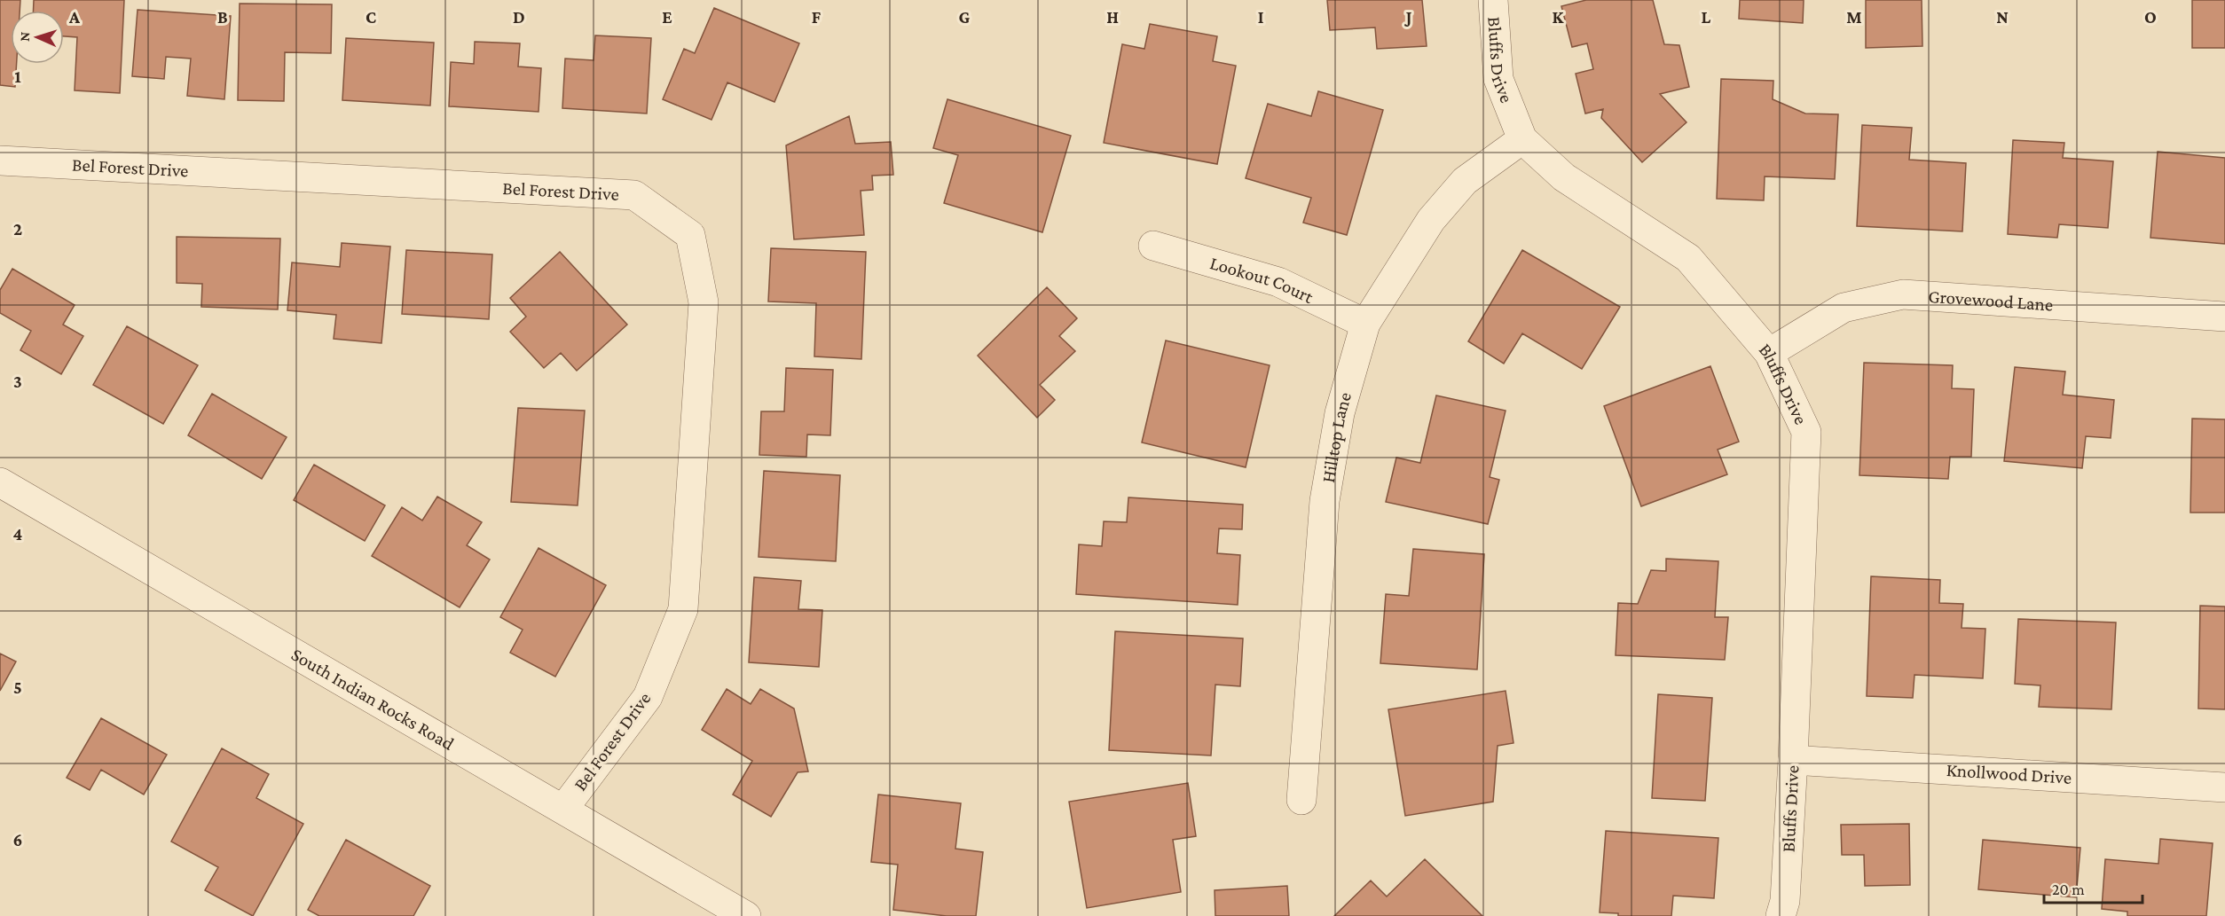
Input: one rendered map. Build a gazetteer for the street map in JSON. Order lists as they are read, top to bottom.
{
  "streets": {
    "street": [
      "Bluffs Drive",
      "Bel Forest Drive",
      "Lookout Court",
      "Grovewood Lane",
      "Hilltop Lane",
      "South Indian Rocks Road",
      "Knollwood Drive"
    ]
  },
  "crossings": [
    ["Bluffs Drive", "Grovewood Lane"],
    ["Bluffs Drive", "Hilltop Lane"],
    ["Bluffs Drive", "Knollwood Drive"],
    ["Bel Forest Drive", "South Indian Rocks Road"],
    ["Lookout Court", "Hilltop Lane"]
  ],
  "scale_bar": "20 m",
  "north": "left",
  "grid": {
    "columns": [
      "A",
      "B",
      "C",
      "D",
      "E",
      "F",
      "G",
      "H",
      "I",
      "J",
      "K",
      "L",
      "M",
      "N",
      "O"
    ],
    "rows": [
      "1",
      "2",
      "3",
      "4",
      "5",
      "6"
    ]
  }
}
